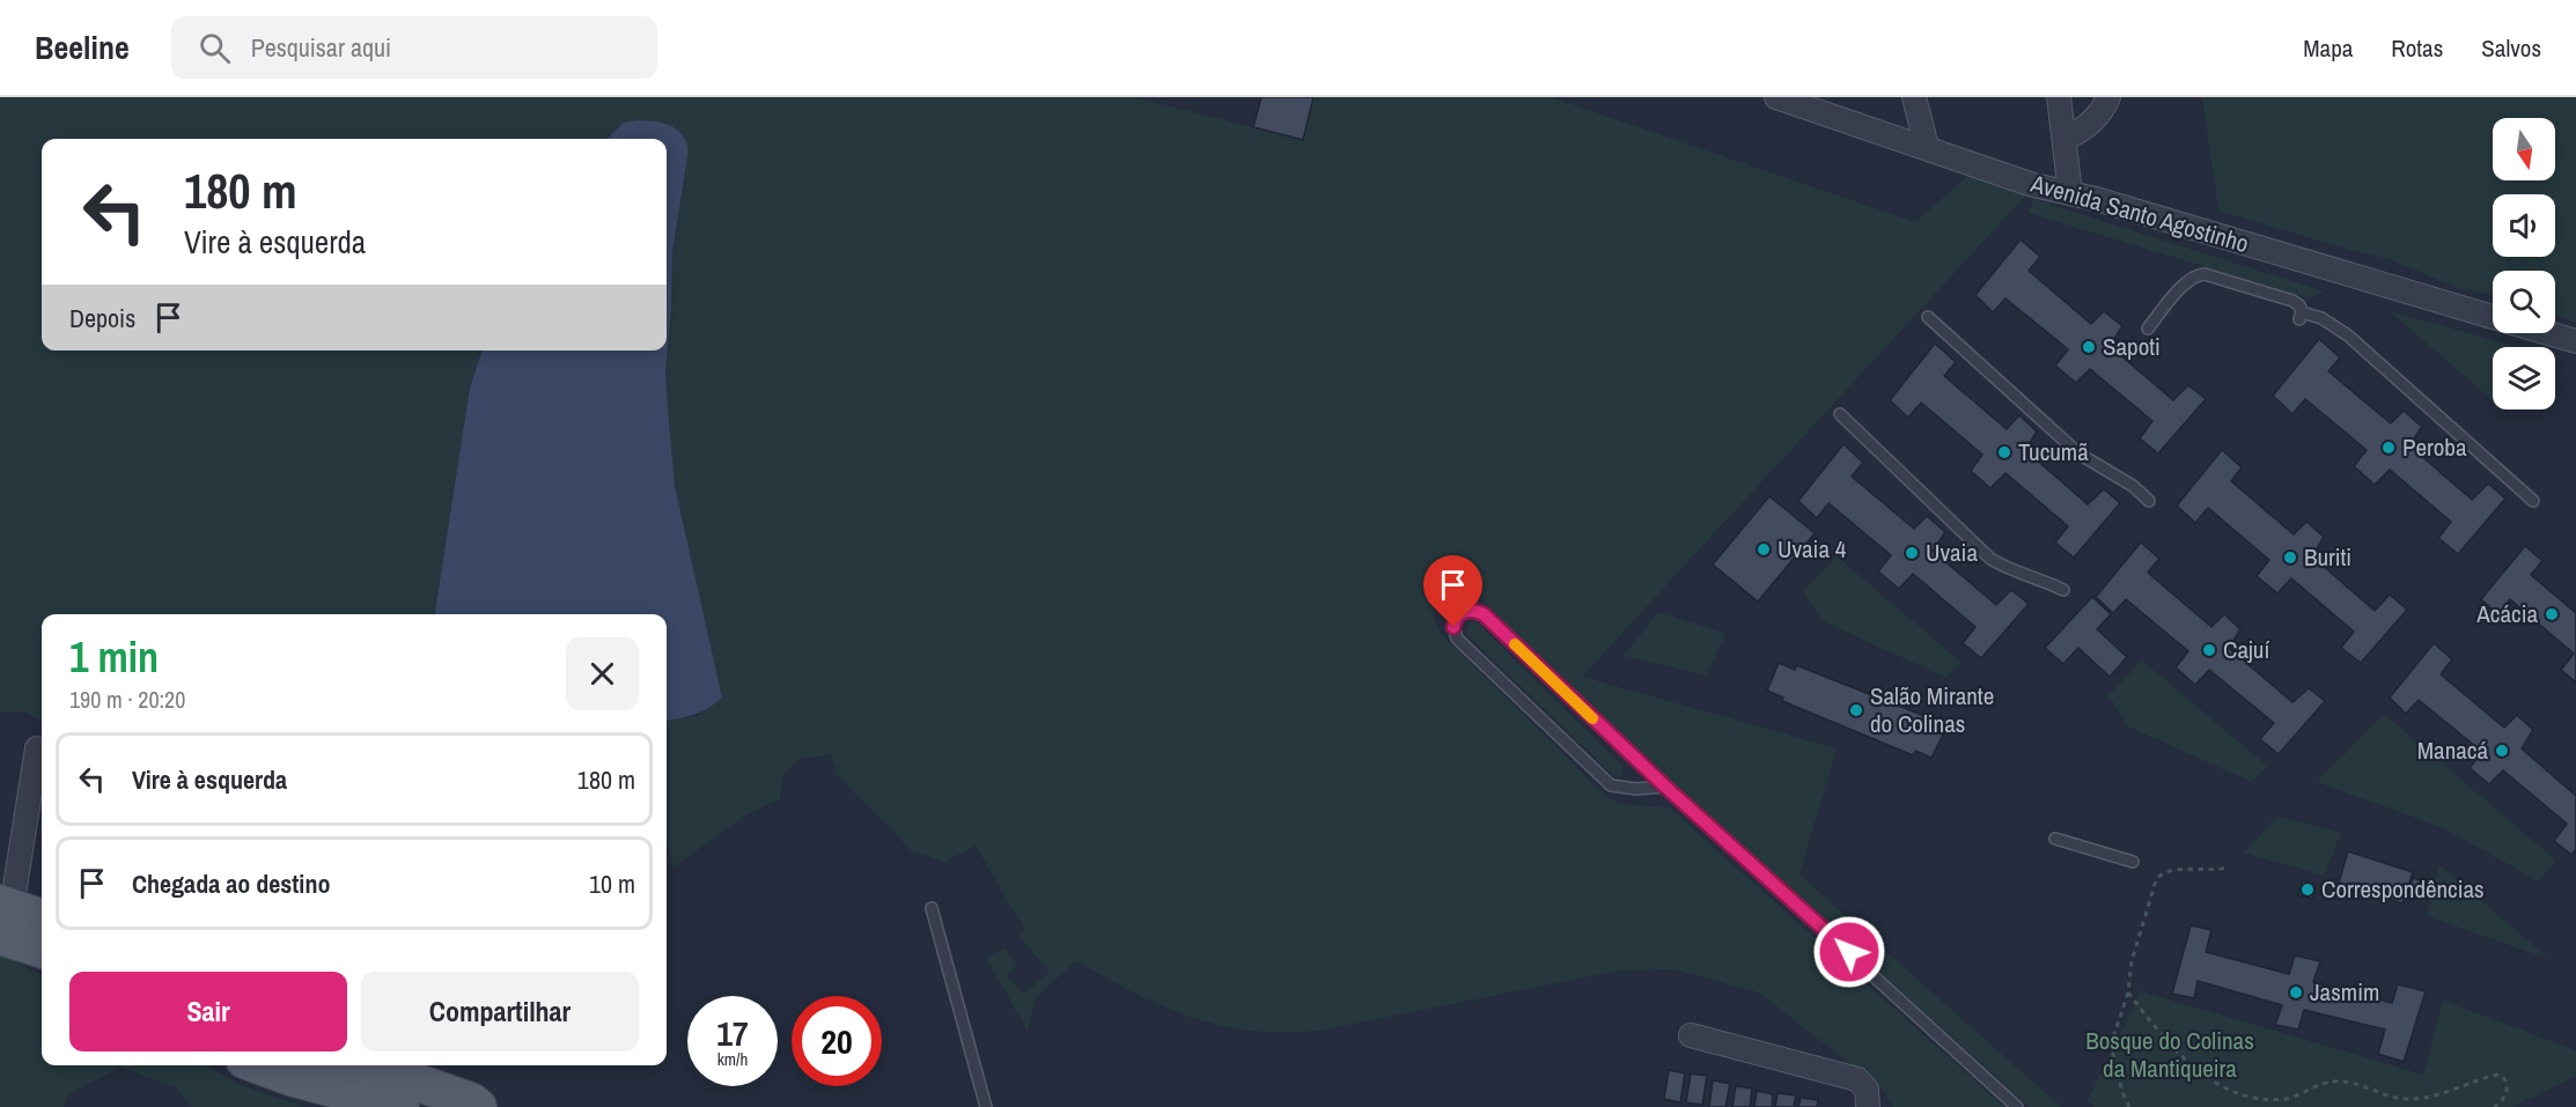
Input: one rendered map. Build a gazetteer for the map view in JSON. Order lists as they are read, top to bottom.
{
  "streets": {
    "street": ["Avenida Santo Agostinho"]
  },
  "parks": ["Bosque do Colinas da Mantiqueira"],
  "places": [
    "Sapoti",
    "Peroba",
    "Tucumã",
    "Uvaia 4",
    "Uvaia",
    "Buriti",
    "Acácia",
    "Cajuí",
    "Salão Mirante do Colinas",
    "Manacá",
    "Correspondências",
    "Jasmim"
  ],
  "north": "bottom",
  "page": {
    "header": "Beeline",
    "search": "Pesquisar aqui",
    "nav": ["Mapa", "Rotas", "Salvos"],
    "turn": ["180 m", "Vire à esquerda"],
    "then": "Depois",
    "heading": ["1 min", "190 m · 20:20"],
    "list": [
      {
        "name": "Vire à esquerda",
        "value": "180 m"
      },
      {
        "name": "Chegada ao destino",
        "value": "10 m"
      }
    ],
    "buttons": ["Sair", "Compartilhar"],
    "speed": "17 km/h",
    "limit": "20"
  }
}
